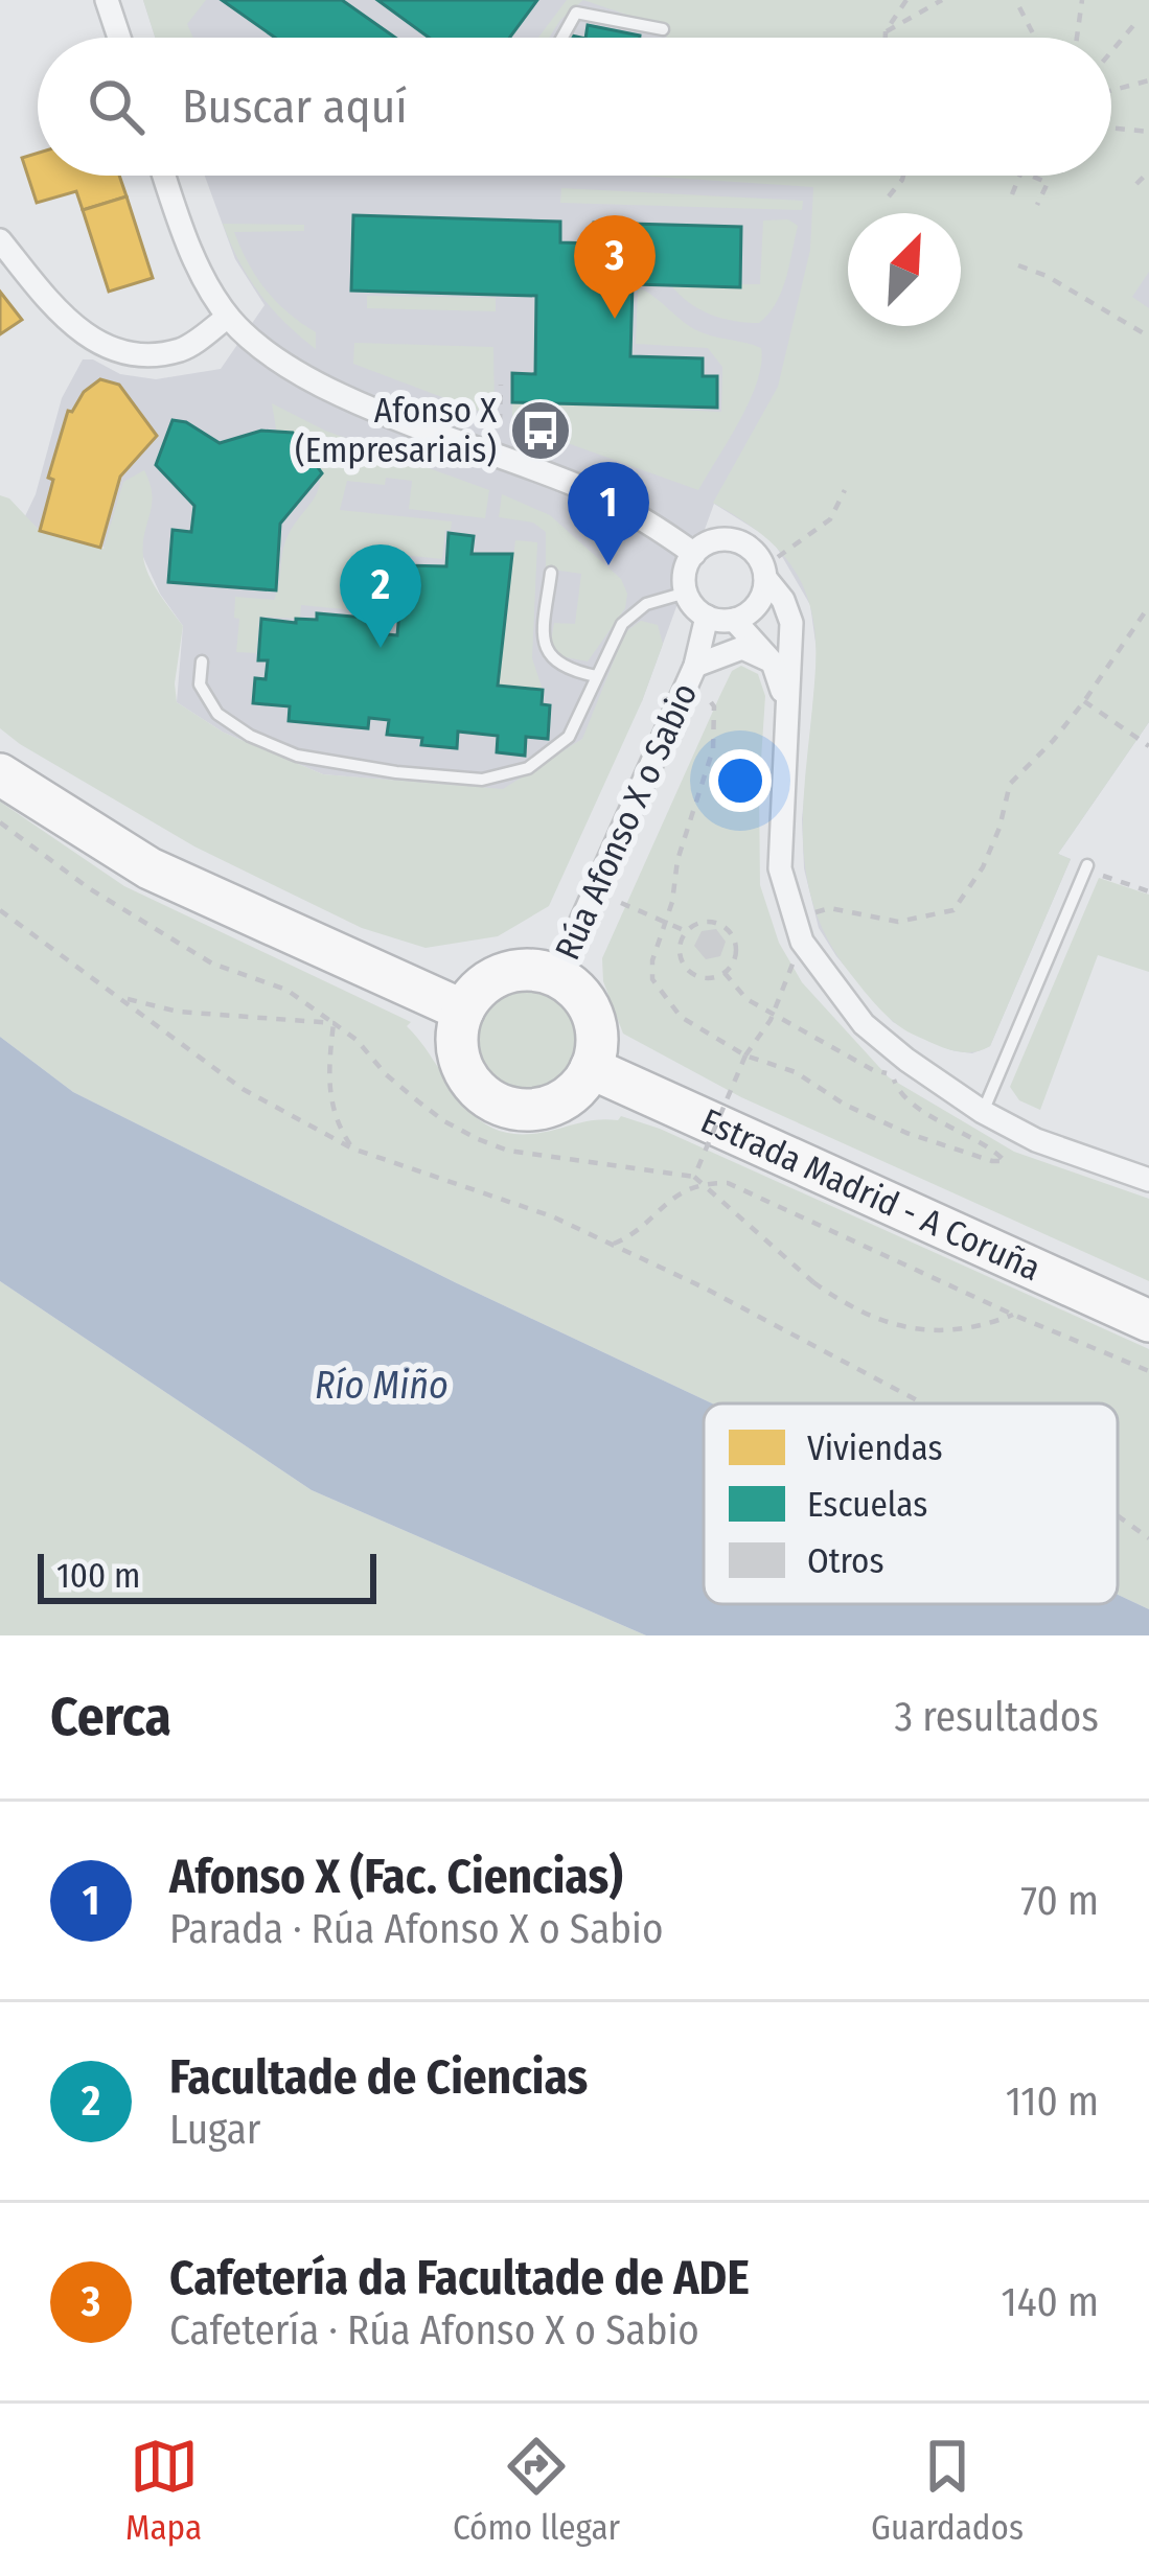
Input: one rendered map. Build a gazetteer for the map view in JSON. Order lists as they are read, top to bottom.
{
  "streets": {
    "highway": ["Estrada Madrid - A Coruña"],
    "street": ["Rúa Afonso X o Sabio"]
  },
  "crossings": [
    ["Rúa Afonso X o Sabio", "Estrada Madrid - A Coruña"]
  ],
  "water": ["Río Miño"],
  "places": {
    "bus stop": ["Afonso X (Empresariais)"]
  },
  "legend": ["Viviendas", "Escuelas", "Otros"],
  "scale_bar": "100 m",
  "north": "top right",
  "page": {
    "search": "Buscar aquí",
    "pins": ["3", "1", "2"],
    "scale": "100 m",
    "heading": ["Cerca", "3 resultados"],
    "list": [
      {
        "mark": "1",
        "name": "Afonso X (Fac. Ciencias)",
        "note": "Parada · Rúa Afonso X o Sabio",
        "value": "70 m"
      },
      {
        "mark": "2",
        "name": "Facultade de Ciencias",
        "note": "Lugar",
        "value": "110 m"
      },
      {
        "mark": "3",
        "name": "Cafetería da Facultade de ADE",
        "note": "Cafetería · Rúa Afonso X o Sabio",
        "value": "140 m"
      }
    ],
    "nav": ["Mapa", "Cómo llegar", "Guardados"]
  }
}
